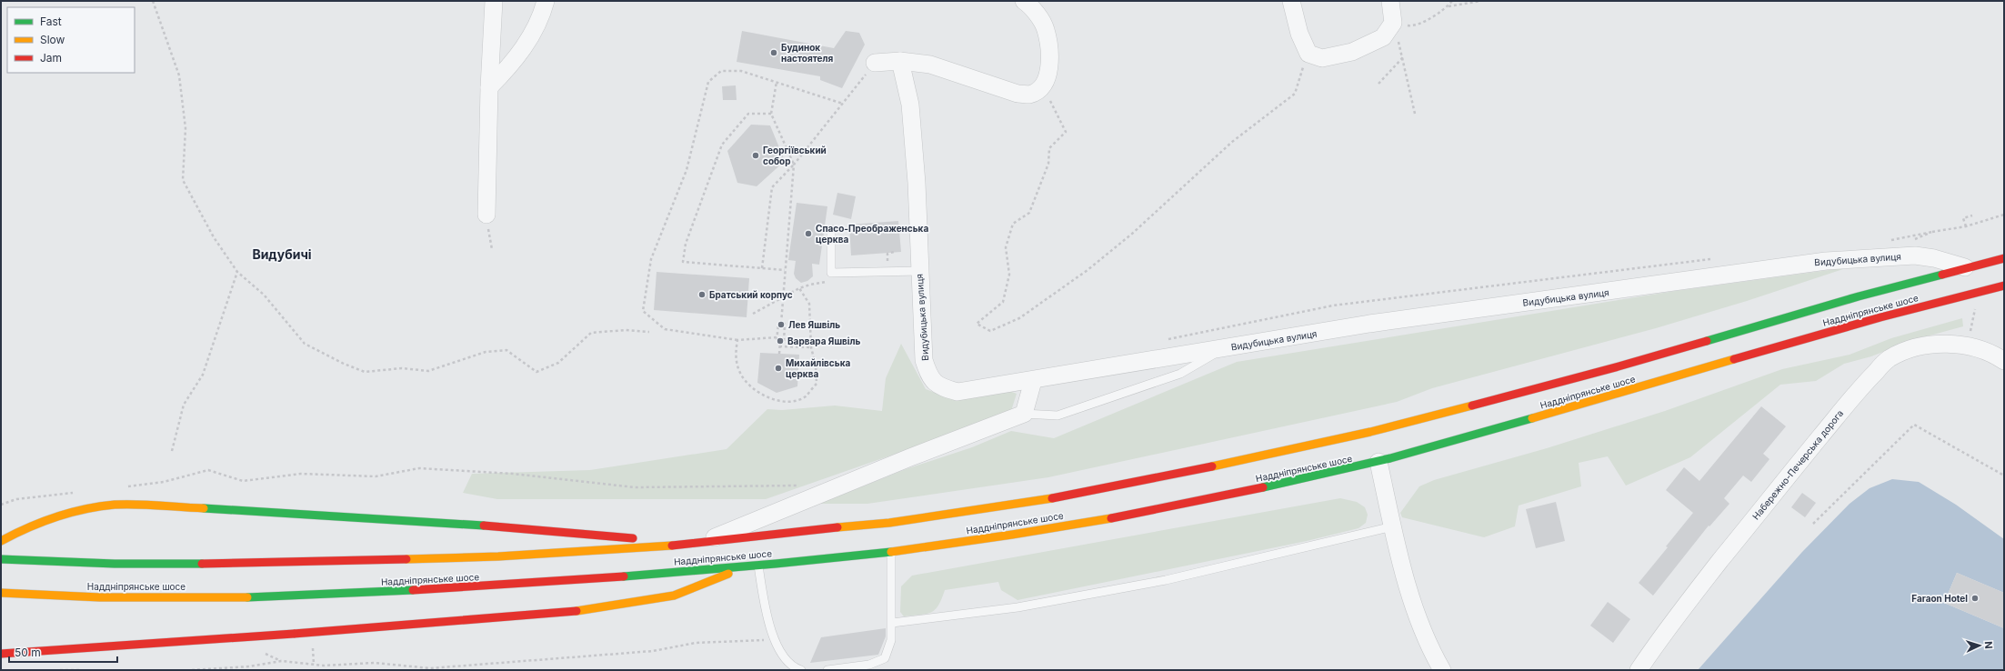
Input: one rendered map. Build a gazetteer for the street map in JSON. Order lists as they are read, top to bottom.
{
  "streets": {
    "main road": ["Наддніпрянське шосе"],
    "street": ["Видубицька вулиця", "Набережно-Печерська дорога"]
  },
  "crossings": [
    ["Видубицька вулиця", "Наддніпрянське шосе"]
  ],
  "districts": ["Видубичі"],
  "places": [
    "Будинок настоятеля",
    "Георгіївський собор",
    "Спасо-Преображенська церква",
    "Братський корпус",
    "Лев Яшвіль",
    "Варвара Яшвіль",
    "Михайлівська церква",
    "Faraon Hotel"
  ],
  "legend": ["Fast", "Slow", "Jam"],
  "scale_bar": "50 m",
  "north": "right"
}
